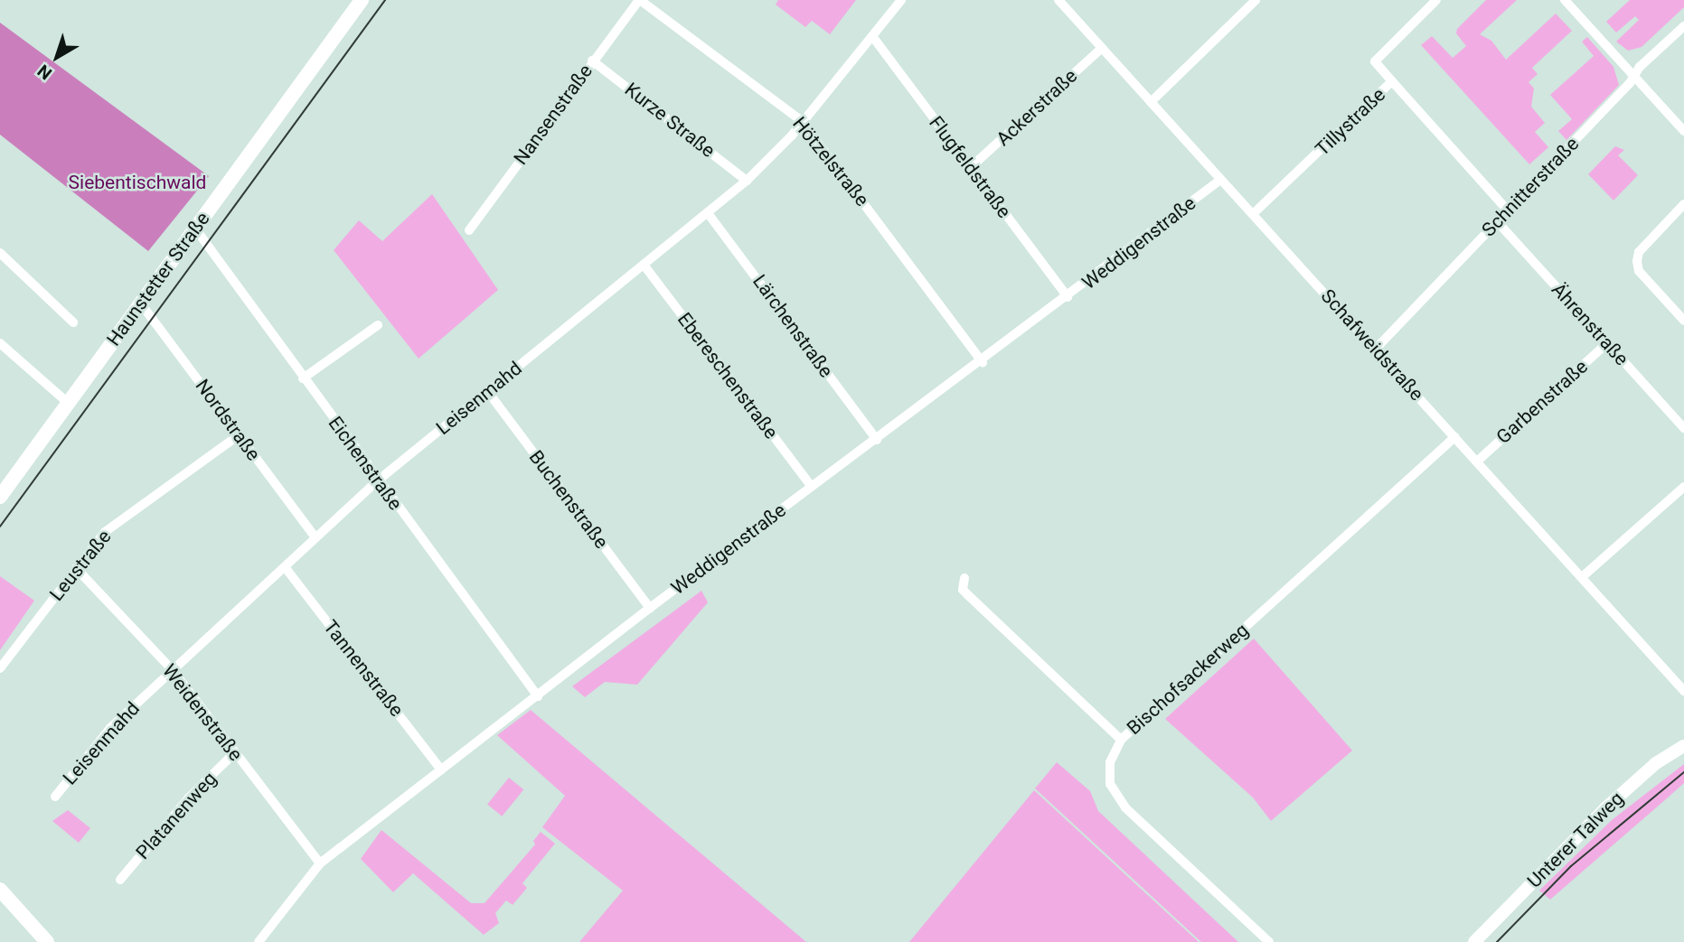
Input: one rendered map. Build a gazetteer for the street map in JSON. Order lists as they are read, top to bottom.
{
  "streets": {
    "main road": ["Haunstetter Straße"],
    "street": [
      "Ackerstraße",
      "Nansenstraße",
      "Kurze Straße",
      "Tillystraße",
      "Hötzelstraße",
      "Flugfeldstraße",
      "Schnitterstraße",
      "Weddigenstraße",
      "Ährenstraße",
      "Lärchenstraße",
      "Schafweidstraße",
      "Ebereschenstraße",
      "Leisenmahd",
      "Garbenstraße",
      "Nordstraße",
      "Eichenstraße",
      "Buchenstraße",
      "Leustraße",
      "Tannenstraße",
      "Bischofsackerweg",
      "Weidenstraße",
      "Platanenweg",
      "Unterer Talweg"
    ]
  },
  "crossings": [
    ["Ackerstraße", "Flugfeldstraße"],
    ["Ackerstraße", "Schafweidstraße"],
    ["Nansenstraße", "Kurze Straße"],
    ["Nansenstraße", "Hötzelstraße"],
    ["Kurze Straße", "Leisenmahd"],
    ["Tillystraße", "Schafweidstraße"],
    ["Hötzelstraße", "Weddigenstraße"],
    ["Hötzelstraße", "Leisenmahd"],
    ["Flugfeldstraße", "Weddigenstraße"],
    ["Flugfeldstraße", "Leisenmahd"],
    ["Schnitterstraße", "Ährenstraße"],
    ["Schnitterstraße", "Schafweidstraße"],
    ["Weddigenstraße", "Lärchenstraße"],
    ["Weddigenstraße", "Schafweidstraße"],
    ["Weddigenstraße", "Ebereschenstraße"],
    ["Weddigenstraße", "Eichenstraße"],
    ["Weddigenstraße", "Buchenstraße"],
    ["Weddigenstraße", "Tannenstraße"],
    ["Weddigenstraße", "Weidenstraße"],
    ["Haunstetter Straße", "Nordstraße"],
    ["Haunstetter Straße", "Eichenstraße"],
    ["Ährenstraße", "Garbenstraße"],
    ["Lärchenstraße", "Leisenmahd"],
    ["Schafweidstraße", "Garbenstraße"],
    ["Schafweidstraße", "Bischofsackerweg"],
    ["Ebereschenstraße", "Leisenmahd"],
    ["Leisenmahd", "Nordstraße"],
    ["Leisenmahd", "Eichenstraße"],
    ["Leisenmahd", "Buchenstraße"],
    ["Leisenmahd", "Tannenstraße"],
    ["Leisenmahd", "Weidenstraße"],
    ["Nordstraße", "Leustraße"],
    ["Leustraße", "Weidenstraße"],
    ["Weidenstraße", "Platanenweg"]
  ],
  "parks": ["Siebentischwald"],
  "north": "bottom left"
}
